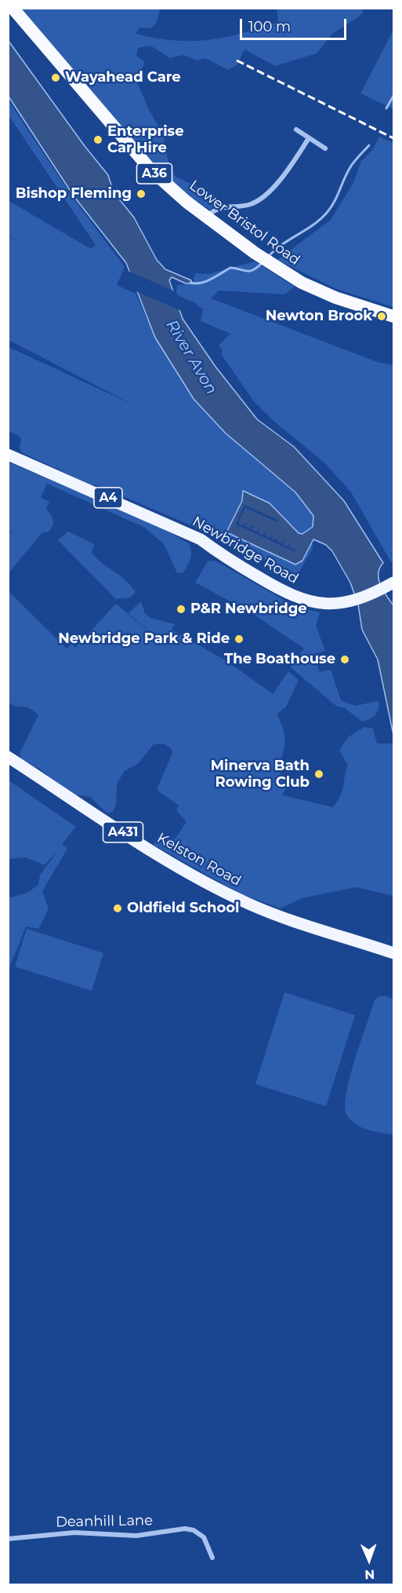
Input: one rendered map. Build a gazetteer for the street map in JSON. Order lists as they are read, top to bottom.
{
  "streets": {
    "highway": ["A36", "Lower Bristol Road"],
    "main road": [
      "A4",
      "Newbridge Road",
      "A431",
      "Kelston Road"
    ],
    "street": ["Deanhill Lane"]
  },
  "water": ["River Avon"],
  "places": [
    "Wayahead Care",
    "Enterprise Car Hire",
    "Bishop Fleming",
    "Newton Brook",
    "P&R Newbridge",
    "Newbridge Park & Ride",
    "The Boathouse",
    "Minerva Bath Rowing Club",
    "Oldfield School"
  ],
  "scale_bar": "100 m",
  "north": "bottom"
}
